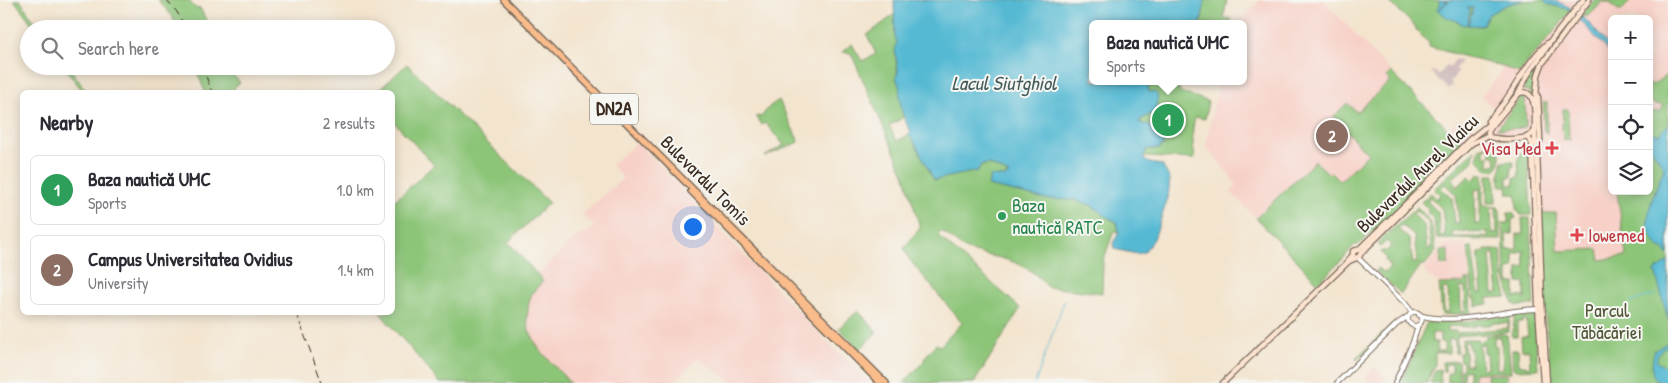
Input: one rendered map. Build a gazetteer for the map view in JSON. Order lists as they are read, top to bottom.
{
  "streets": {
    "main road": ["DN2A", "Bulevardul Aurel Vlaicu", "Bulevardul Tomis"]
  },
  "water": ["Lacul Siutghiol"],
  "parks": ["Parcul Tăbăcăriei"],
  "places": {
    "health": ["Visa Med", "Iowemed"],
    "other": ["Baza nautică RATC"]
  },
  "page": {
    "map_buttons": ["+", "−"],
    "popup": ["Baza nautică UMC", "Sports"],
    "search": "Search here",
    "heading": ["Nearby", "2 results"],
    "pins": ["1", "2"],
    "list": [
      {
        "mark": "1",
        "name": "Baza nautică UMC",
        "note": "Sports",
        "value": "1.0 km"
      },
      {
        "mark": "2",
        "name": "Campus Universitatea Ovidius",
        "note": "University",
        "value": "1.4 km"
      }
    ]
  }
}
